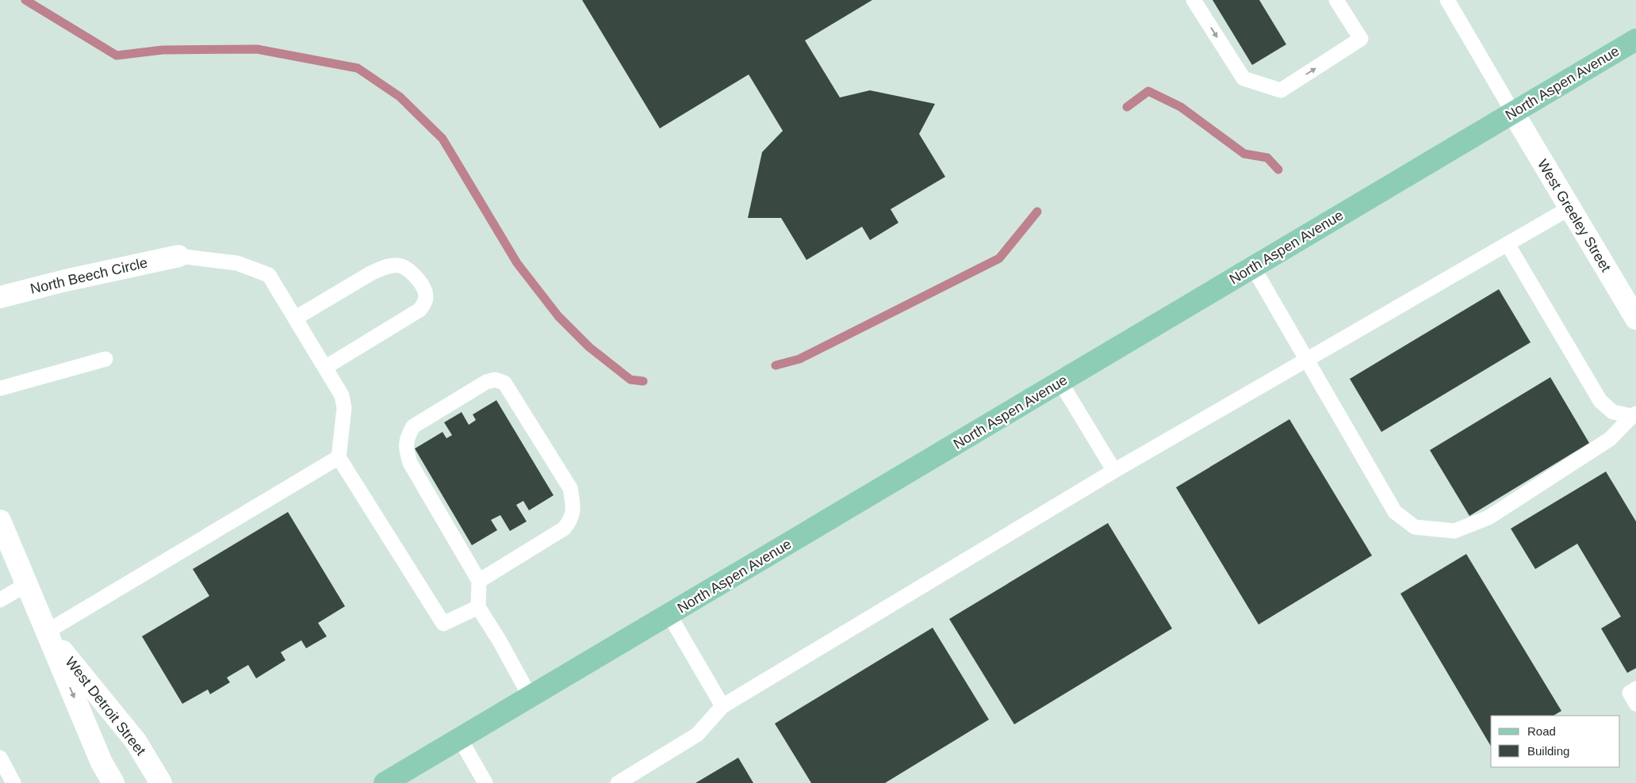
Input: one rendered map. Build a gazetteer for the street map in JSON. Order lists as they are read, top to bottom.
{
  "streets": {
    "main road": ["North Aspen Avenue"],
    "street": ["West Greeley Street", "North Beech Circle", "West Detroit Street"]
  },
  "crossings": [
    ["North Aspen Avenue", "West Greeley Street"]
  ],
  "legend": ["Road", "Building"]
}
